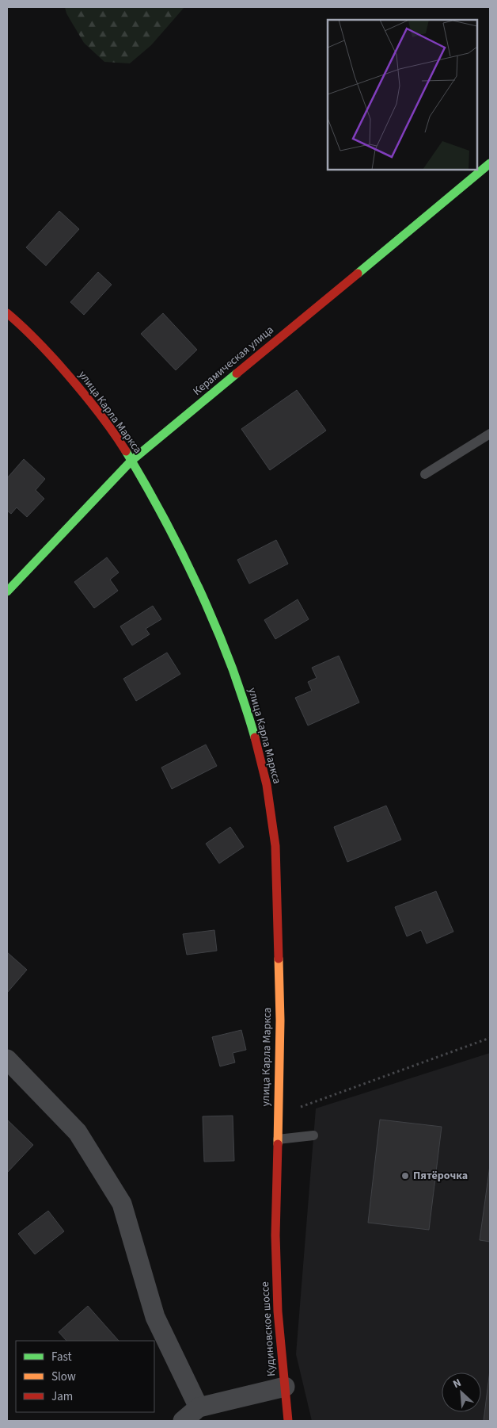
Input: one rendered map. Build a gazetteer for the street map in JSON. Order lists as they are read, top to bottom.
{
  "streets": {
    "main road": ["Керамическая улица", "улица Карла Маркса", "Кудиновское шоссе"]
  },
  "crossings": [
    ["Керамическая улица", "улица Карла Маркса"],
    ["улица Карла Маркса", "Кудиновское шоссе"]
  ],
  "places": ["Пятёрочка"],
  "legend": ["Fast", "Slow", "Jam"],
  "north": "top left"
}
